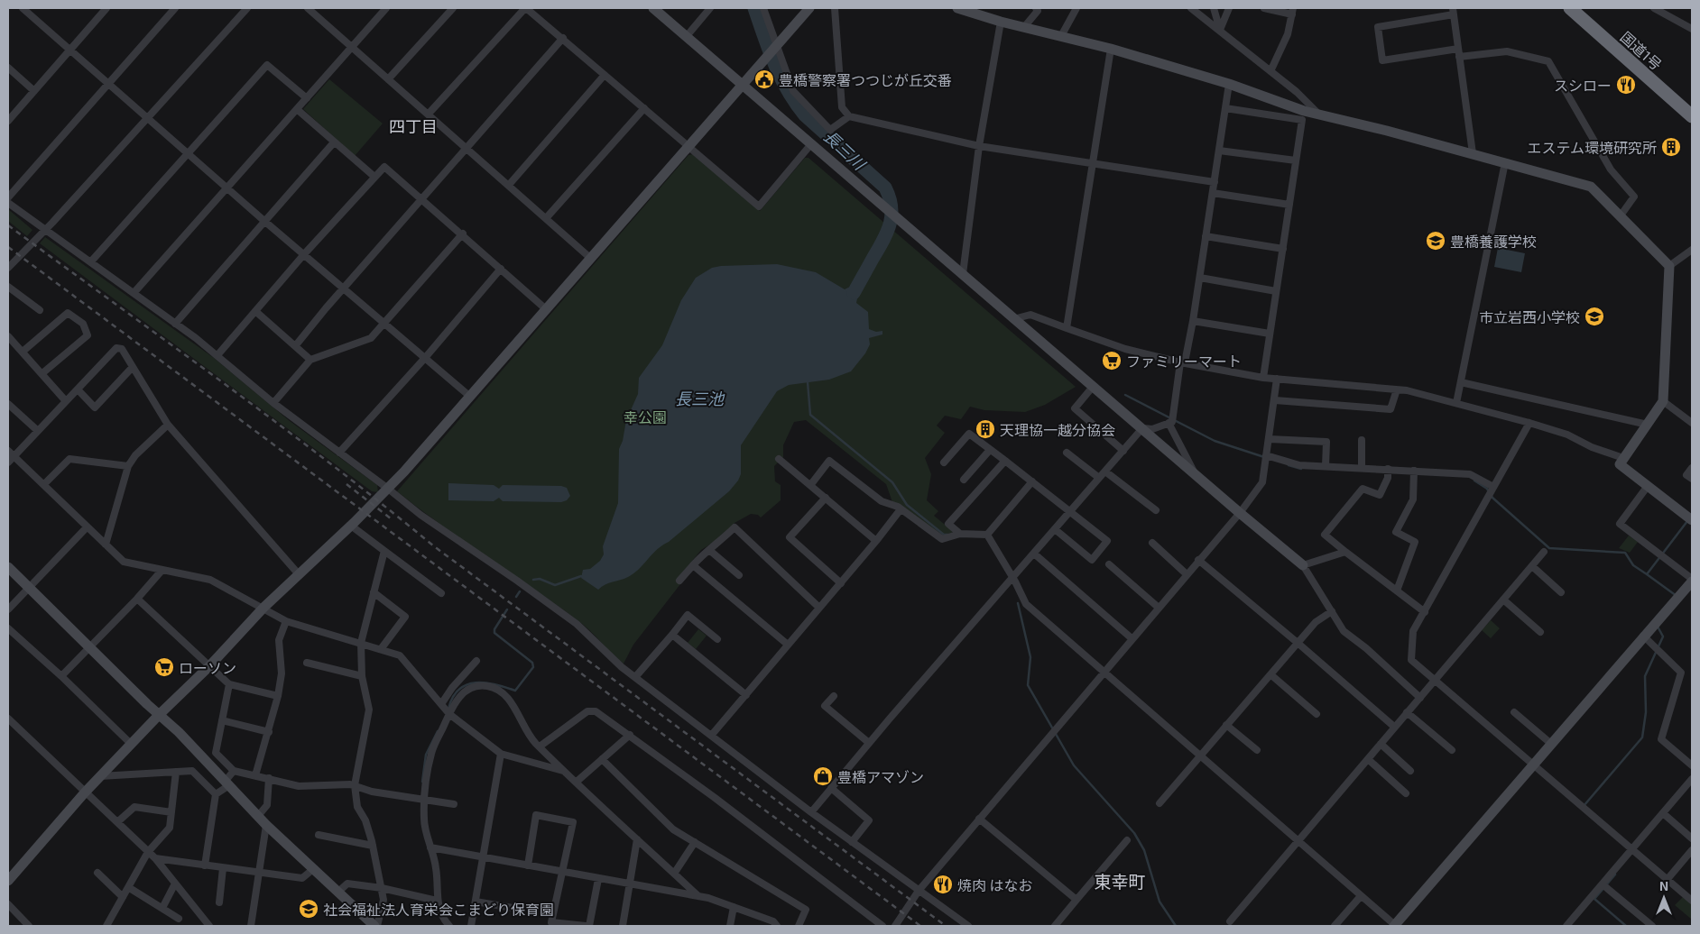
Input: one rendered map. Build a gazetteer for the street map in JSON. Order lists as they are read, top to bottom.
{
  "streets": {
    "highway": ["国道1号"]
  },
  "districts": ["四丁目", "東幸町"],
  "water": ["長三川", "長三池"],
  "parks": ["幸公園"],
  "places": {
    "public building": ["豊橋警察署つつじが丘交番"],
    "restaurant": ["スシロー", "焼肉 はなお"],
    "building": ["エステム環境研究所", "天理協一越分協会"],
    "school or university": ["豊橋養護学校", "市立岩西小学校", "社会福祉法人育栄会こまどり保育園"],
    "supermarket": ["ファミリーマート", "ローソン"],
    "shop": ["豊橋アマゾン"]
  },
  "north": "top"
}
